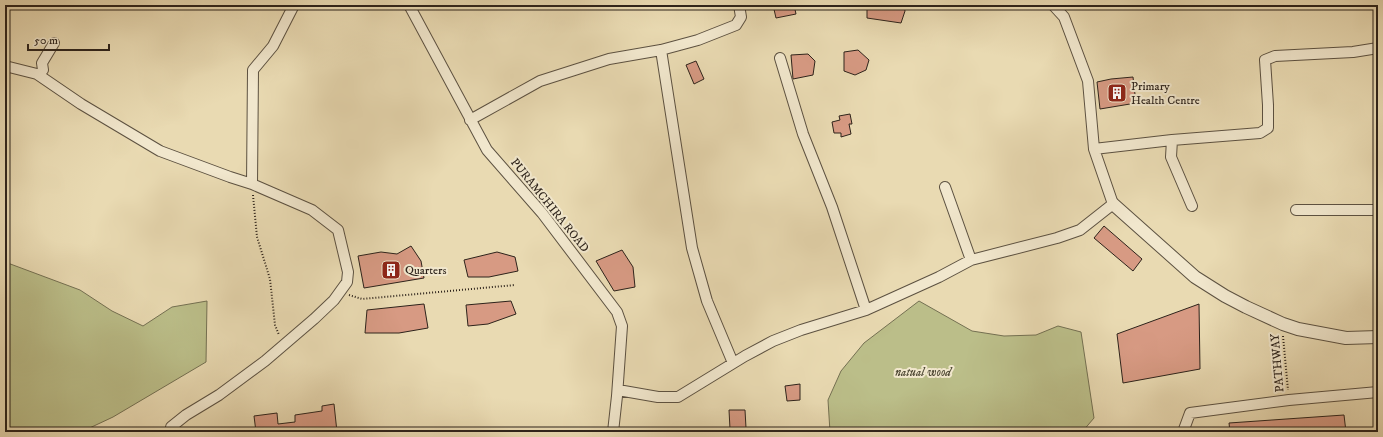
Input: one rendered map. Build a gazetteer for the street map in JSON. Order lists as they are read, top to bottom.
{
  "streets": {
    "street": ["PURAMCHIRA ROAD"],
    "path": ["PATHWAY"]
  },
  "parks": ["natual wood"],
  "places": {
    "building": ["Primary Health Centre", "Quarters"]
  },
  "scale_bar": "50 m"
}
